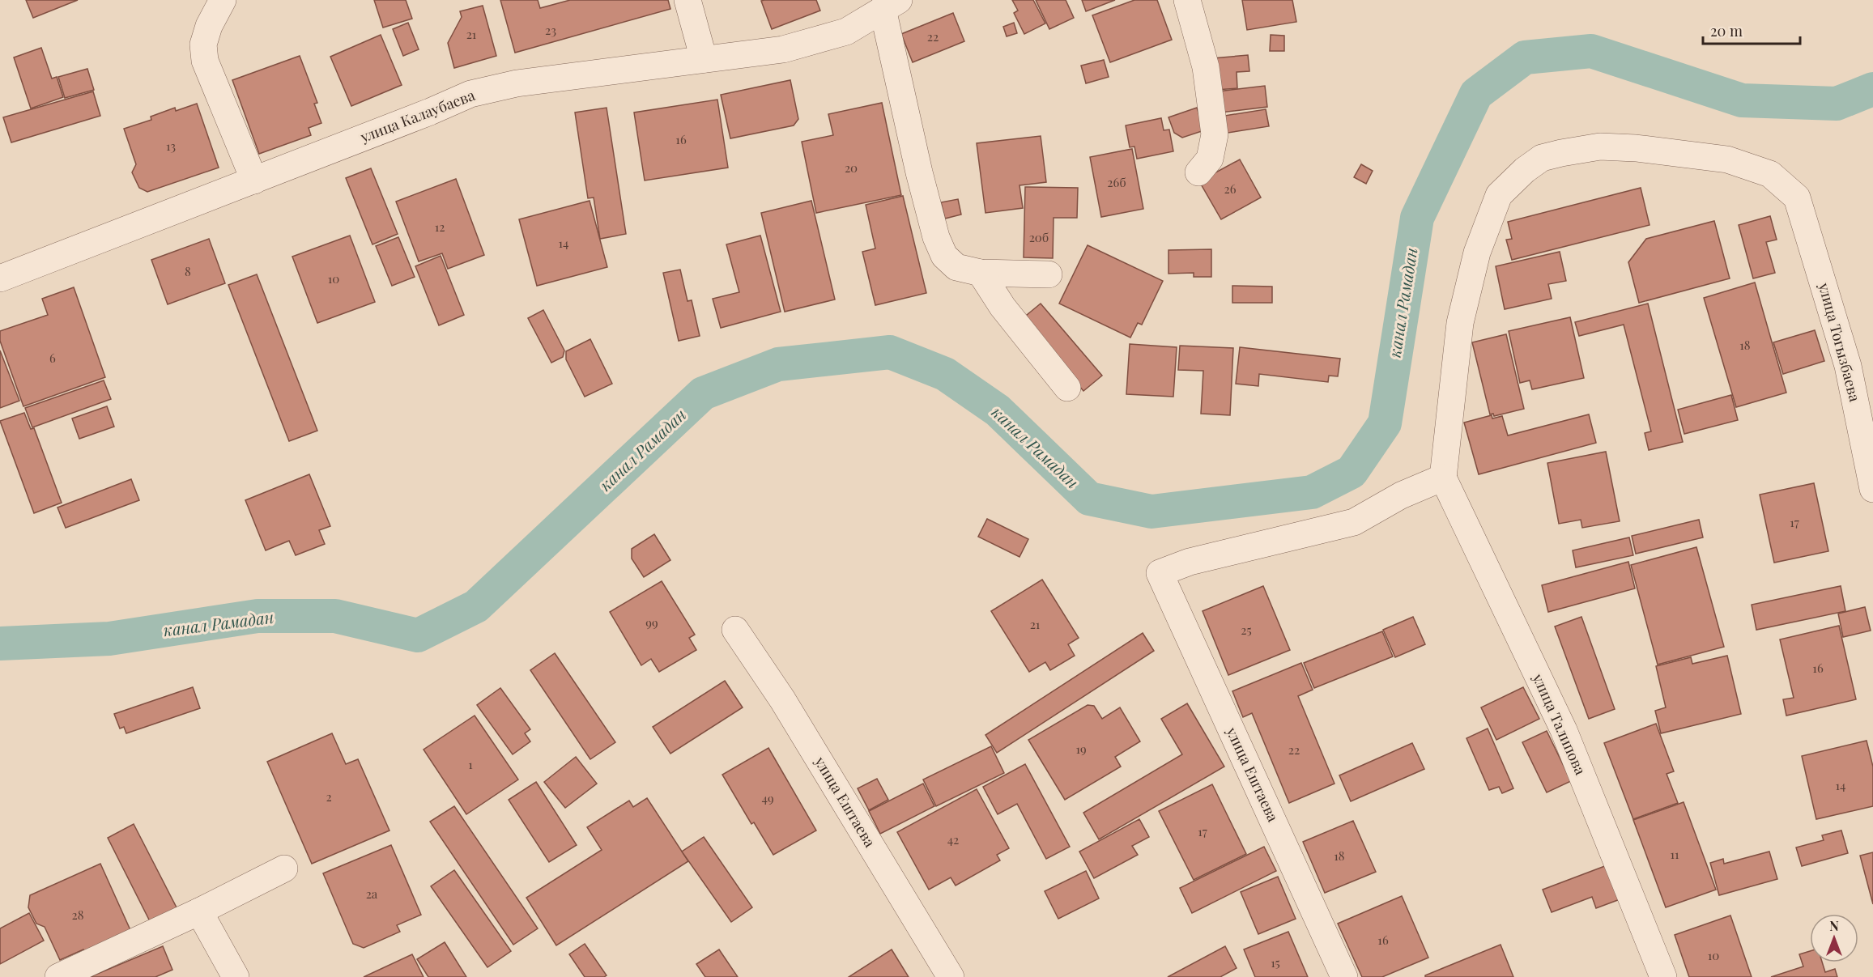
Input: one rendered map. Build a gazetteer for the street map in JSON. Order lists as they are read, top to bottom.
{
  "streets": {
    "street": [
      "улица Калаубаева",
      "улица Тогызбаева",
      "улица Талипова",
      "улица Ештаева"
    ]
  },
  "crossings": [
    ["улица Тогызбаева", "улица Талипова"],
    ["улица Тогызбаева", "улица Ештаева"],
    ["улица Талипова", "улица Ештаева"]
  ],
  "water": ["канал Рамадан"],
  "house_numbers": [
    "23",
    "21",
    "22",
    "16",
    "13",
    "20",
    "26б",
    "26",
    "12",
    "20б",
    "14",
    "8",
    "10",
    "18",
    "6",
    "17",
    "99",
    "21",
    "25",
    "16",
    "19",
    "22",
    "1",
    "14",
    "2",
    "49",
    "17",
    "42",
    "11",
    "18",
    "2а",
    "28",
    "16",
    "10",
    "15"
  ],
  "scale_bar": "20 m",
  "north": "top"
}
